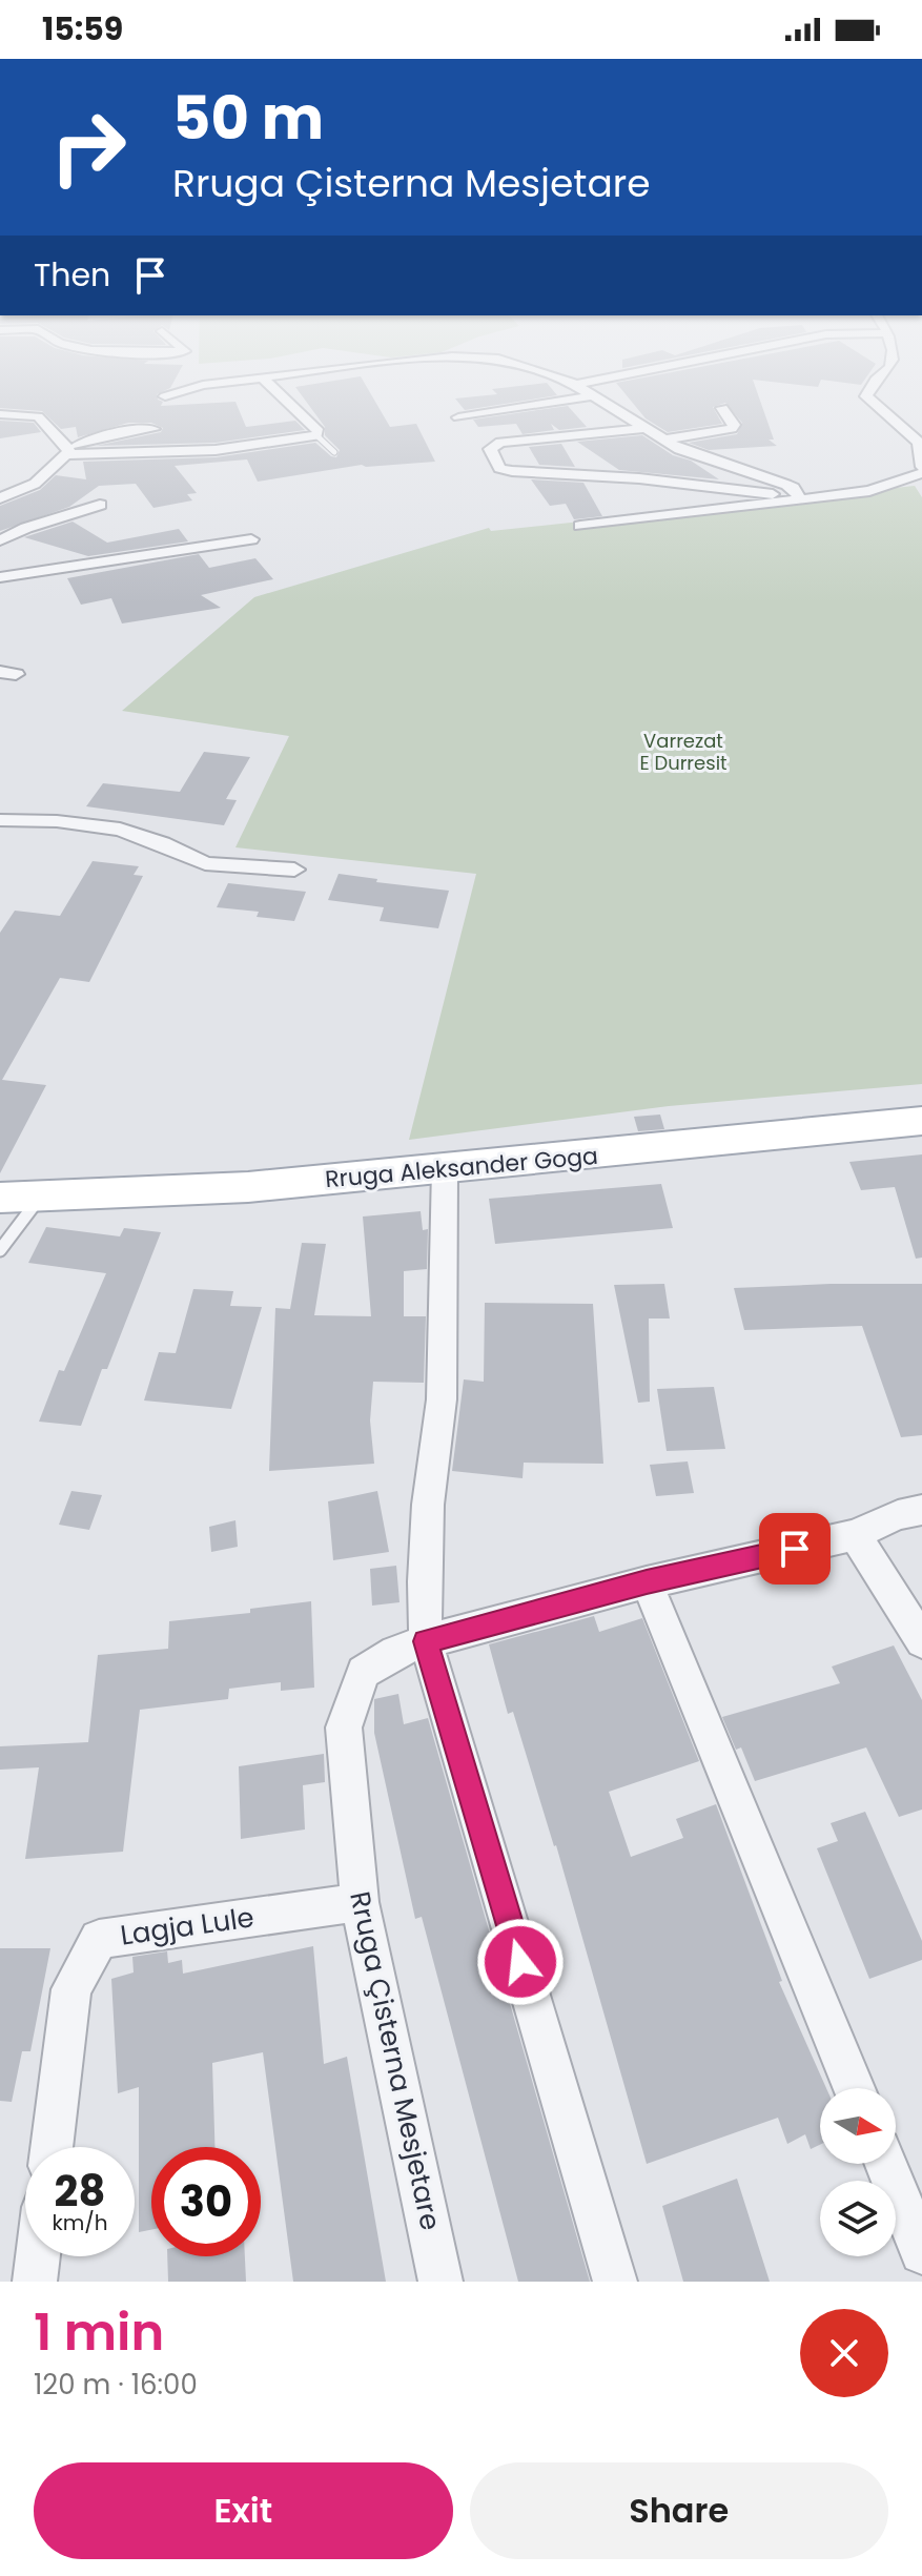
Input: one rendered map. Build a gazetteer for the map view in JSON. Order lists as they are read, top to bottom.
{
  "streets": {
    "main road": ["Rruga Aleksander Goga"],
    "street": ["Lagja Lule", "Rruga Çisterna Mesjetare"]
  },
  "crossings": [
    ["Lagja Lule", "Rruga Çisterna Mesjetare"]
  ],
  "parks": ["Varrezat E Durresit"],
  "north": "right",
  "page": {
    "status": "15:59",
    "turn": ["50 m", "Rruga Çisterna Mesjetare"],
    "then": "Then",
    "speed": "28 km/h",
    "limit": "30",
    "heading": ["1 min", "120 m · 16:00"],
    "buttons": ["Exit", "Share"]
  }
}
